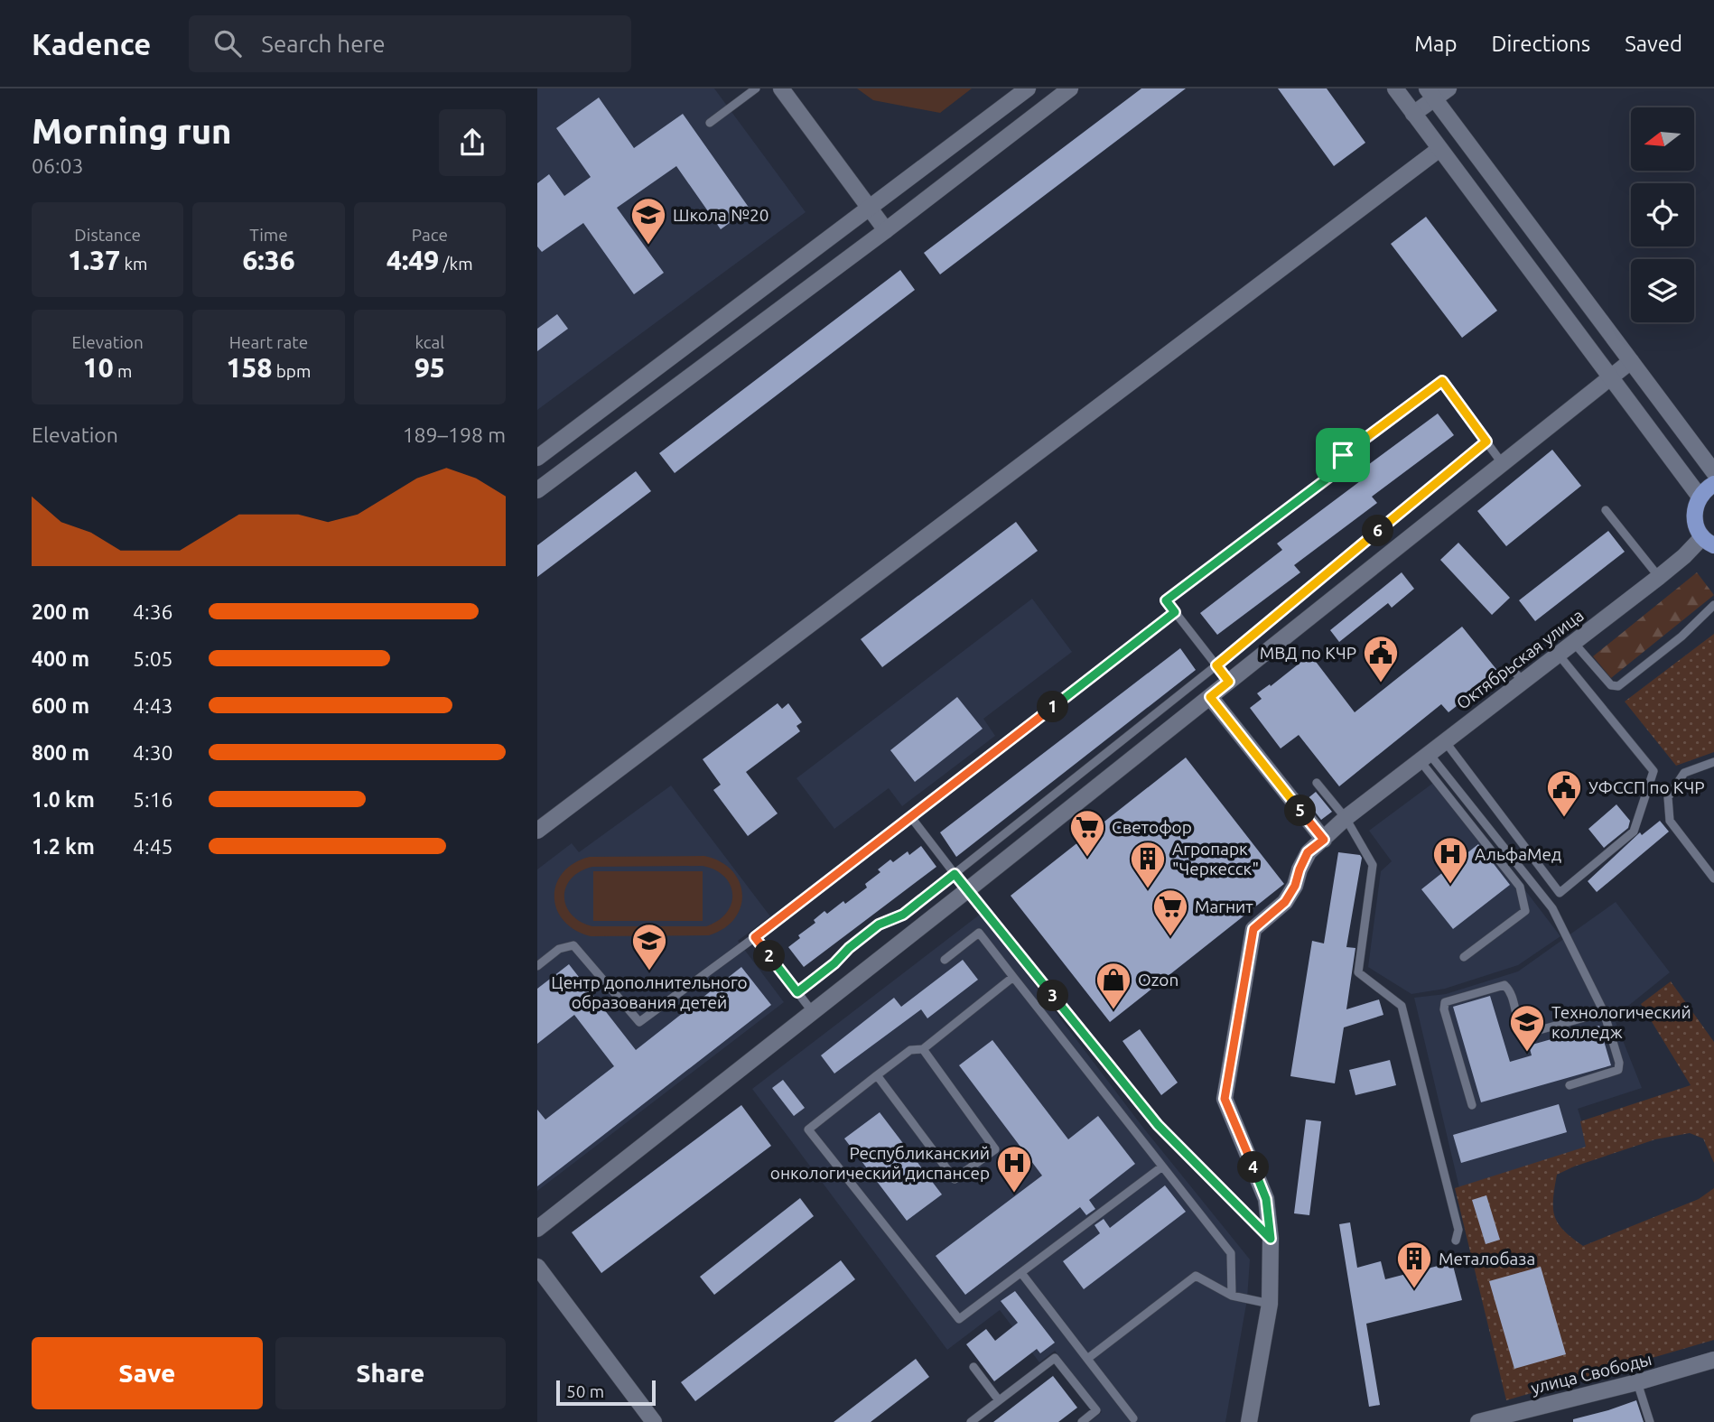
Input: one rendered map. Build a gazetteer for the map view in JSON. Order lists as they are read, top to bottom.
{
  "streets": {
    "main road": ["Октябрьская улица"],
    "street": ["улица Свободы"]
  },
  "places": {
    "school or university": ["Школа №20", "Центр дополнительного образования детей", "Технологический колледж"],
    "public building": ["МВД по КЧР", "УФССП по КЧР"],
    "supermarket": ["Светофор", "Магнит"],
    "hospital": ["АльфаМед", "Республиканский онкологический диспансер"],
    "building": ["Агропарк \"Черкесск\"", "Металобаза"],
    "shop": ["Ozon"]
  },
  "scale_bar": "50 m",
  "north": "left",
  "page": {
    "header": "Kadence",
    "search": "Search here",
    "nav": ["Map", "Directions", "Saved"],
    "heading": ["Morning run", "06:03"],
    "stats": [
      ["Distance", "1.37 km"],
      ["Time", "6:36"],
      ["Pace", "4:49 /km"],
      ["Elevation", "10 m"],
      ["Heart rate", "158 bpm"],
      ["kcal", "95"]
    ],
    "chart": ["Elevation", "189–198 m"],
    "pins": [
      "6",
      "1",
      "5",
      "2",
      "3",
      "4"
    ],
    "list": [
      {
        "name": "200 m",
        "note": "4:36"
      },
      {
        "name": "400 m",
        "note": "5:05"
      },
      {
        "name": "600 m",
        "note": "4:43"
      },
      {
        "name": "800 m",
        "note": "4:30"
      },
      {
        "name": "1.0 km",
        "note": "5:16"
      },
      {
        "name": "1.2 km",
        "note": "4:45"
      }
    ],
    "buttons": ["Save", "Share"],
    "scale": "50 m"
  }
}
